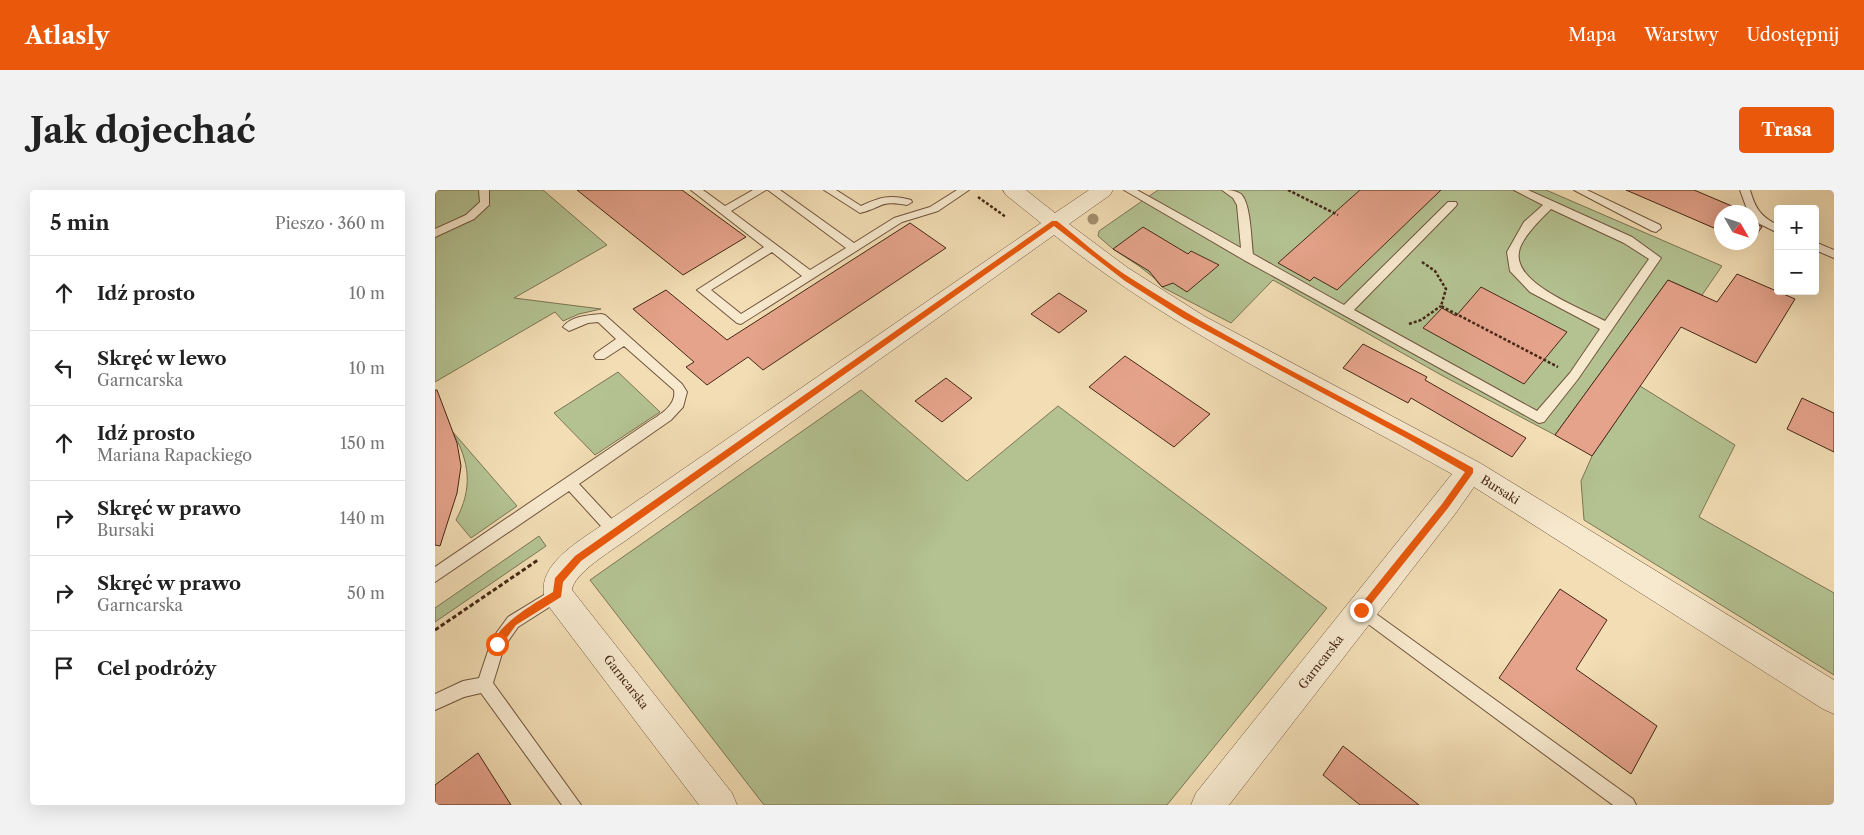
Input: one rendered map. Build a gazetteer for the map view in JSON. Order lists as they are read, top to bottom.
{
  "streets": {
    "street": ["Bursaki", "Garncarska"]
  },
  "crossings": [
    ["Bursaki", "Garncarska"]
  ],
  "north": "bottom right",
  "page": {
    "header": "Atlasly",
    "nav": ["Mapa", "Warstwy", "Udostępnij"],
    "buttons": "Trasa",
    "title": "Jak dojechać",
    "heading": ["5 min", "Pieszo · 360 m"],
    "map_buttons": ["+", "−"],
    "list": [
      ["Idź prosto", "10 m"],
      ["Skręć w lewo", "Garncarska", "10 m"],
      ["Idź prosto", "Mariana Rapackiego", "150 m"],
      ["Skręć w prawo", "Bursaki", "140 m"],
      ["Skręć w prawo", "Garncarska", "50 m"],
      "Cel podróży"
    ]
  }
}
